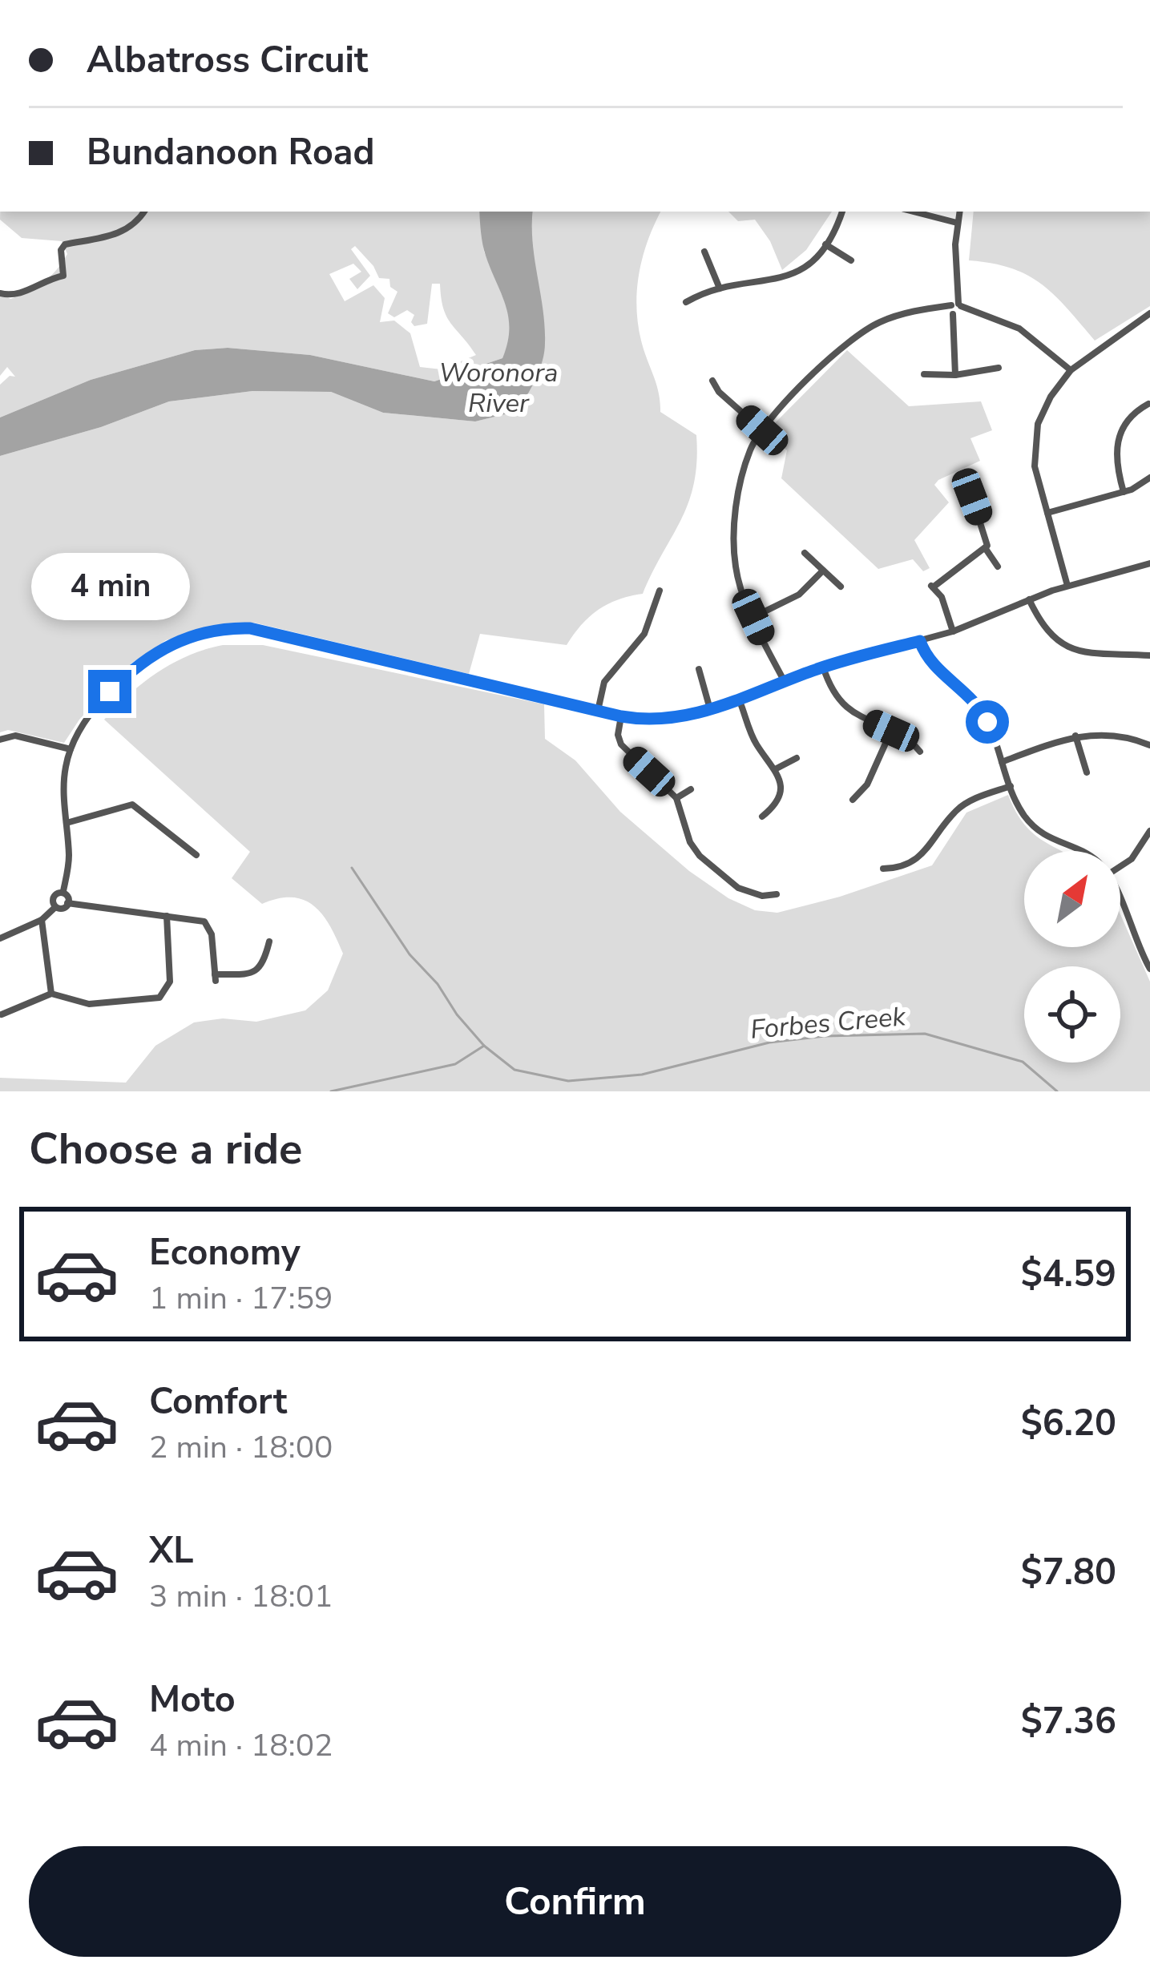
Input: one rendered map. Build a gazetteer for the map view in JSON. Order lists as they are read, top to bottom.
{
  "water": ["Woronora River", "Forbes Creek"],
  "north": "top right",
  "page": {
    "banner": ["Albatross Circuit", "Bundanoon Road"],
    "bubble": "4 min",
    "heading": "Choose a ride",
    "list": [
      {
        "name": "Economy",
        "note": "1 min · 17:59",
        "value": "$4.59"
      },
      {
        "name": "Comfort",
        "note": "2 min · 18:00",
        "value": "$6.20"
      },
      {
        "name": "XL",
        "note": "3 min · 18:01",
        "value": "$7.80"
      },
      {
        "name": "Moto",
        "note": "4 min · 18:02",
        "value": "$7.36"
      }
    ],
    "buttons": "Confirm"
  }
}
